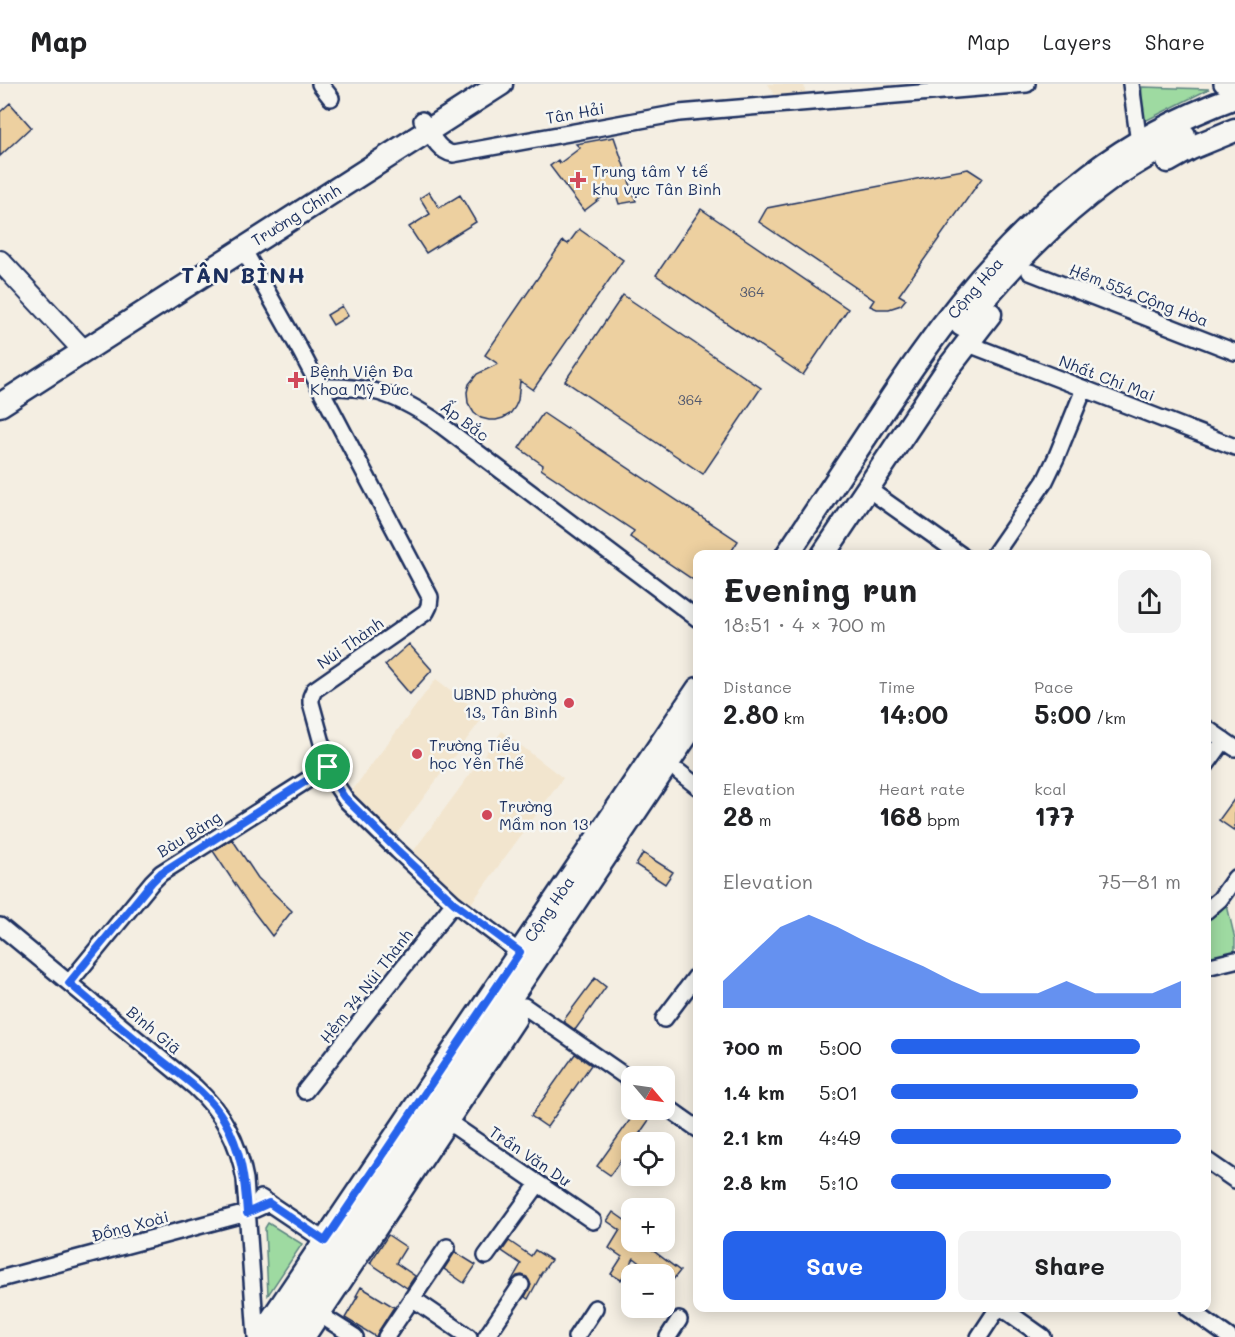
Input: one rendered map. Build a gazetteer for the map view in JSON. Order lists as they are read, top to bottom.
{
  "streets": {
    "main road": ["Trường Chinh", "Cộng Hòa"],
    "street": [
      "Tân Hải",
      "Hẻm 554 Cộng Hòa",
      "Nhất Chi Mai",
      "Ấp Bắc",
      "Núi Thành",
      "Bàu Bàng",
      "Hẻm 74 Núi Thành",
      "Bình Giã",
      "Trần Văn Dư",
      "Đồng Xoài"
    ]
  },
  "crossings": [
    ["Tân Hải", "Trường Chinh"],
    ["Cộng Hòa", "Hẻm 554 Cộng Hòa"],
    ["Cộng Hòa", "Nhất Chi Mai"],
    ["Cộng Hòa", "Núi Thành"],
    ["Cộng Hòa", "Bình Giã"],
    ["Cộng Hòa", "Trần Văn Dư"],
    ["Ấp Bắc", "Núi Thành"],
    ["Núi Thành", "Bàu Bàng"],
    ["Núi Thành", "Hẻm 74 Núi Thành"],
    ["Bàu Bàng", "Bình Giã"],
    ["Bình Giã", "Đồng Xoài"]
  ],
  "districts": ["TÂN BÌNH"],
  "places": {
    "health": ["Trung tâm Y tế khu vực Tân Bình", "Bệnh Viện Đa Khoa Mỹ Đức"],
    "other": ["UBND phường 13, Tân Bình", "Trường Tiểu học Yên Thế", "Trường Mầm non 13"]
  },
  "house_numbers": ["364", "364"],
  "north": "bottom right",
  "page": {
    "header": "Map",
    "nav": ["Map", "Layers", "Share"],
    "heading": ["Evening run", "18:51 · 4 × 700 m"],
    "stats": [
      ["Distance", "2.80 km"],
      ["Time", "14:00"],
      ["Pace", "5:00 /km"],
      ["Elevation", "28 m"],
      ["Heart rate", "168 bpm"],
      ["kcal", "177"]
    ],
    "chart": ["Elevation", "75–81 m"],
    "list": [
      {
        "name": "700 m",
        "note": "5:00"
      },
      {
        "name": "1.4 km",
        "note": "5:01"
      },
      {
        "name": "2.1 km",
        "note": "4:49"
      },
      {
        "name": "2.8 km",
        "note": "5:10"
      }
    ],
    "map_buttons": ["+", "−"],
    "buttons": ["Save", "Share"]
  }
}
